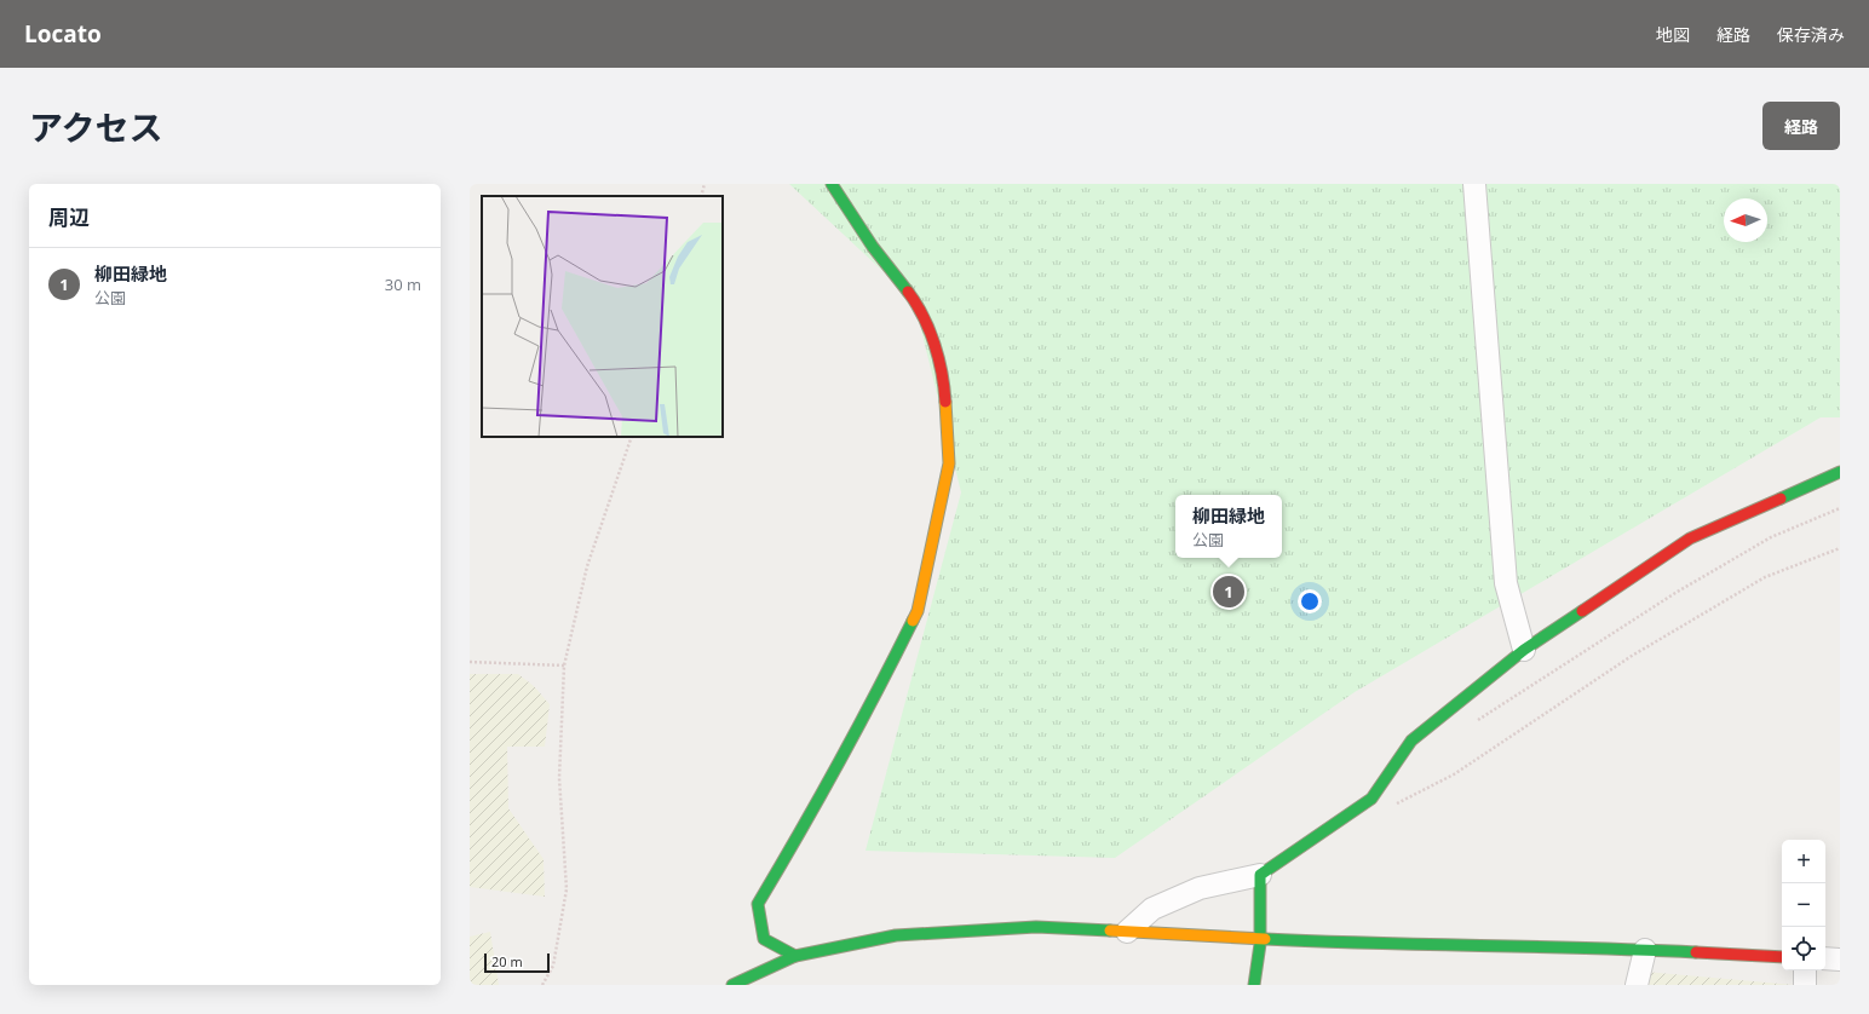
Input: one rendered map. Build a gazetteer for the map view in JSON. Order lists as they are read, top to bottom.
{
  "scale_bar": "20 m",
  "north": "left",
  "page": {
    "header": "Locato",
    "nav": ["地図", "経路", "保存済み"],
    "title": "アクセス",
    "buttons": "経路",
    "heading": "周辺",
    "list": [
      {
        "mark": "1",
        "name": "柳田緑地",
        "note": "公園",
        "value": "30 m"
      }
    ],
    "popup": ["柳田緑地", "公園"],
    "pins": "1",
    "map_buttons": ["+", "−"],
    "scale": "20 m"
  }
}
